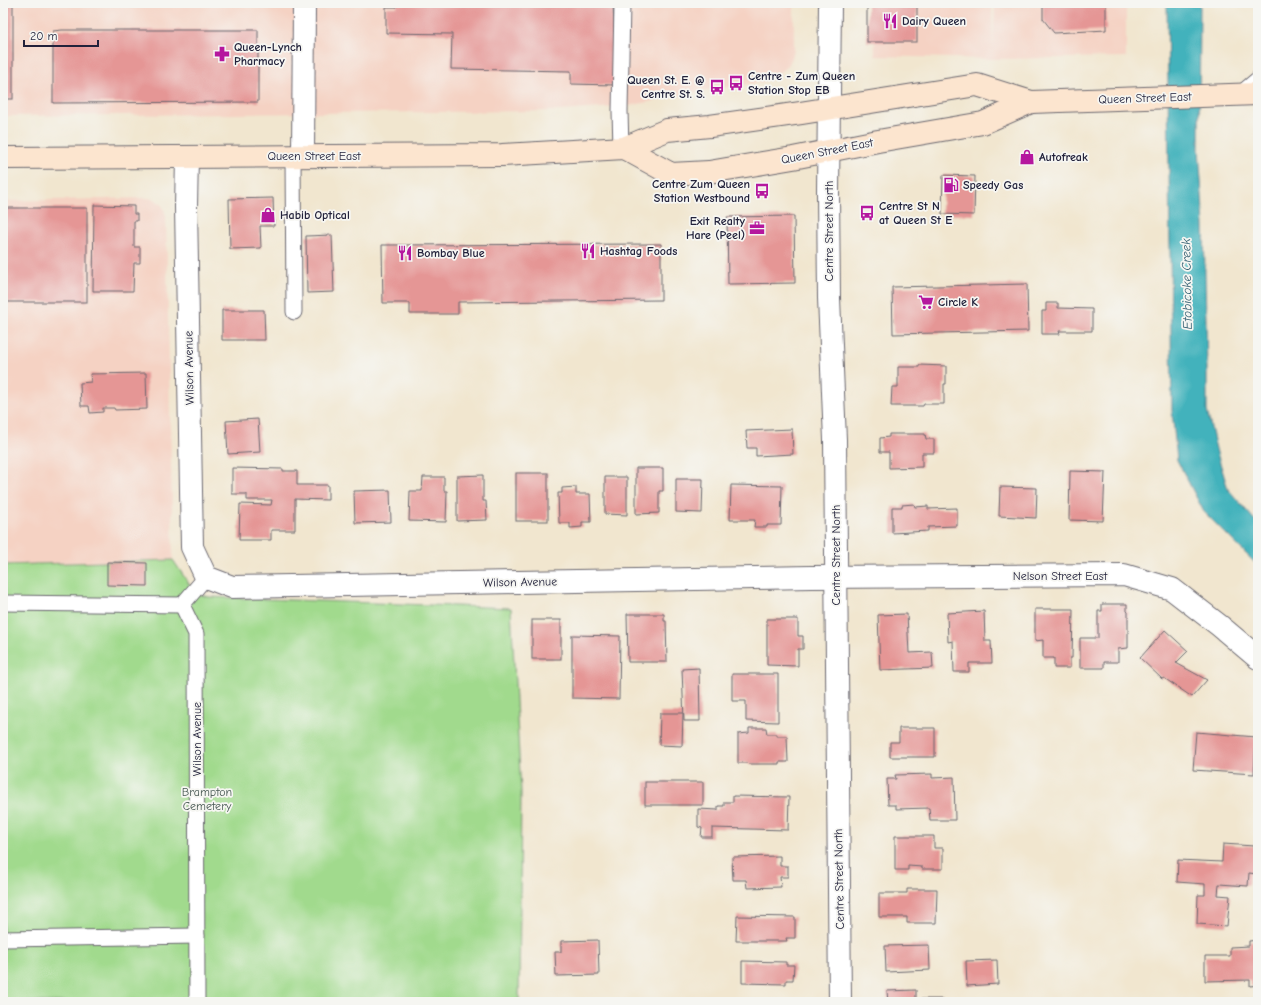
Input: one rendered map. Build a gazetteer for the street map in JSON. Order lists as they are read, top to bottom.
{
  "streets": {
    "main road": ["Queen Street East"],
    "street": ["Centre Street North", "Wilson Avenue", "Nelson Street East"]
  },
  "crossings": [
    ["Queen Street East", "Centre Street North"],
    ["Queen Street East", "Wilson Avenue"],
    ["Centre Street North", "Wilson Avenue"],
    ["Centre Street North", "Nelson Street East"],
    ["Wilson Avenue", "Nelson Street East"]
  ],
  "water": ["Etobicoke Creek"],
  "parks": ["Brampton Cemetery"],
  "places": {
    "restaurant": ["Dairy Queen", "Hashtag Foods", "Bombay Blue"],
    "pharmacy": ["Queen-Lynch Pharmacy"],
    "bus stop": [
      "Centre - Zum Queen Station Stop EB",
      "Queen St. E. @ Centre St. S.",
      "Centre Zum Queen Station Westbound",
      "Centre St N at Queen St E"
    ],
    "shop": ["Autofreak", "Habib Optical"],
    "fuel station": ["Speedy Gas"],
    "office": ["Exit Realty Hare (Peel)"],
    "supermarket": ["Circle K"]
  },
  "scale_bar": "20 m"
}
